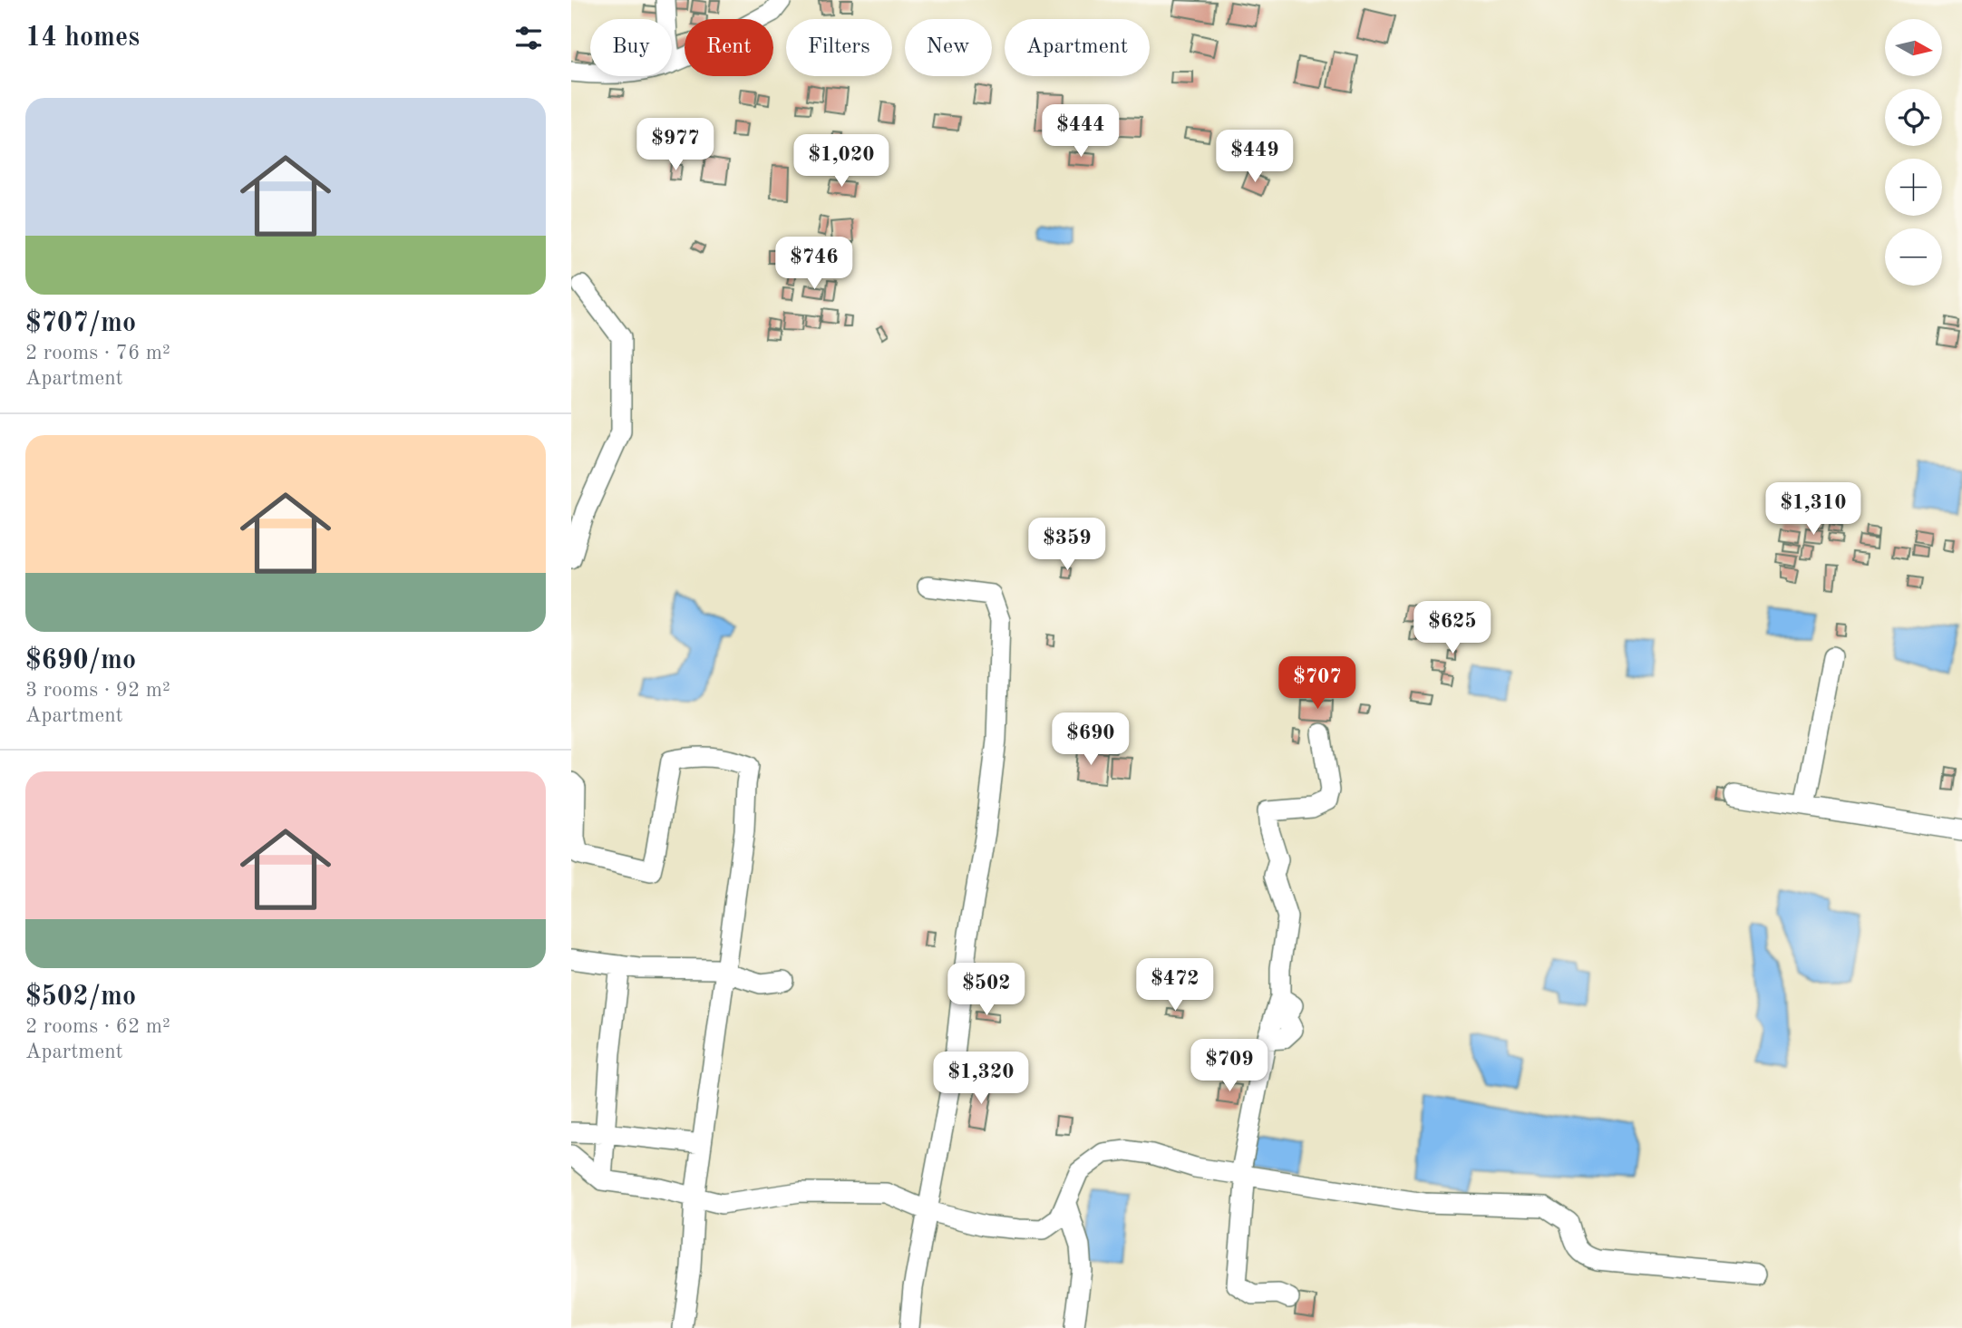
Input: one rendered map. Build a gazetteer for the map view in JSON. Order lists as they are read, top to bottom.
{
  "north": "right",
  "page": {
    "heading": "14 homes",
    "map_buttons": ["+", "−"],
    "chip": [
      "Buy",
      "Rent",
      "Filters",
      "New",
      "Apartment"
    ],
    "list": [
      {
        "name": "$707/mo",
        "note": "2 rooms · 76 m² · Apartment"
      },
      {
        "name": "$690/mo",
        "note": "3 rooms · 92 m² · Apartment"
      },
      {
        "name": "$502/mo",
        "note": "2 rooms · 62 m² · Apartment"
      }
    ],
    "price": [
      "$444",
      "$977",
      "$449",
      "$1,020",
      "$746",
      "$1,310",
      "$359",
      "$625",
      "$707",
      "$690",
      "$472",
      "$502",
      "$709",
      "$1,320"
    ]
  }
}
